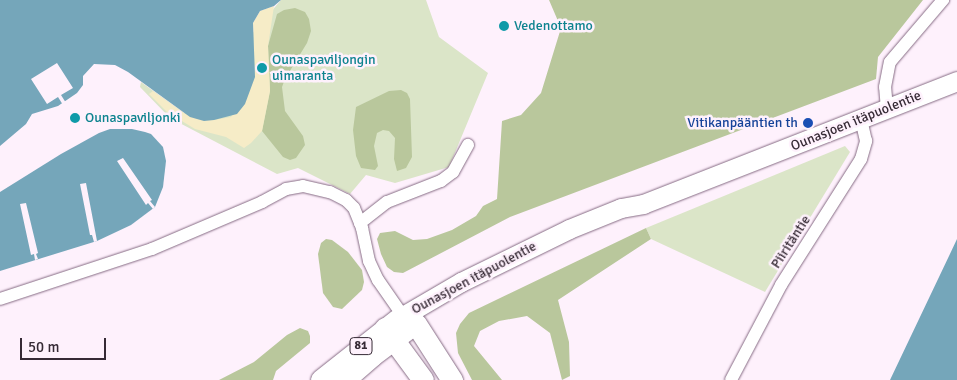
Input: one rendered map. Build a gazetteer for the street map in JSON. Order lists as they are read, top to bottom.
{
  "streets": {
    "main road": ["Ounasjoen itäpuolentie", "81"],
    "street": ["Piiritäntie"]
  },
  "crossings": [
    ["Ounasjoen itäpuolentie", "Piiritäntie"]
  ],
  "places": [
    "Vedenottamo",
    "Ounaspaviljongin uimaranta",
    "Ounaspaviljonki",
    "Vitikanpääntien th"
  ],
  "scale_bar": "50 m"
}
